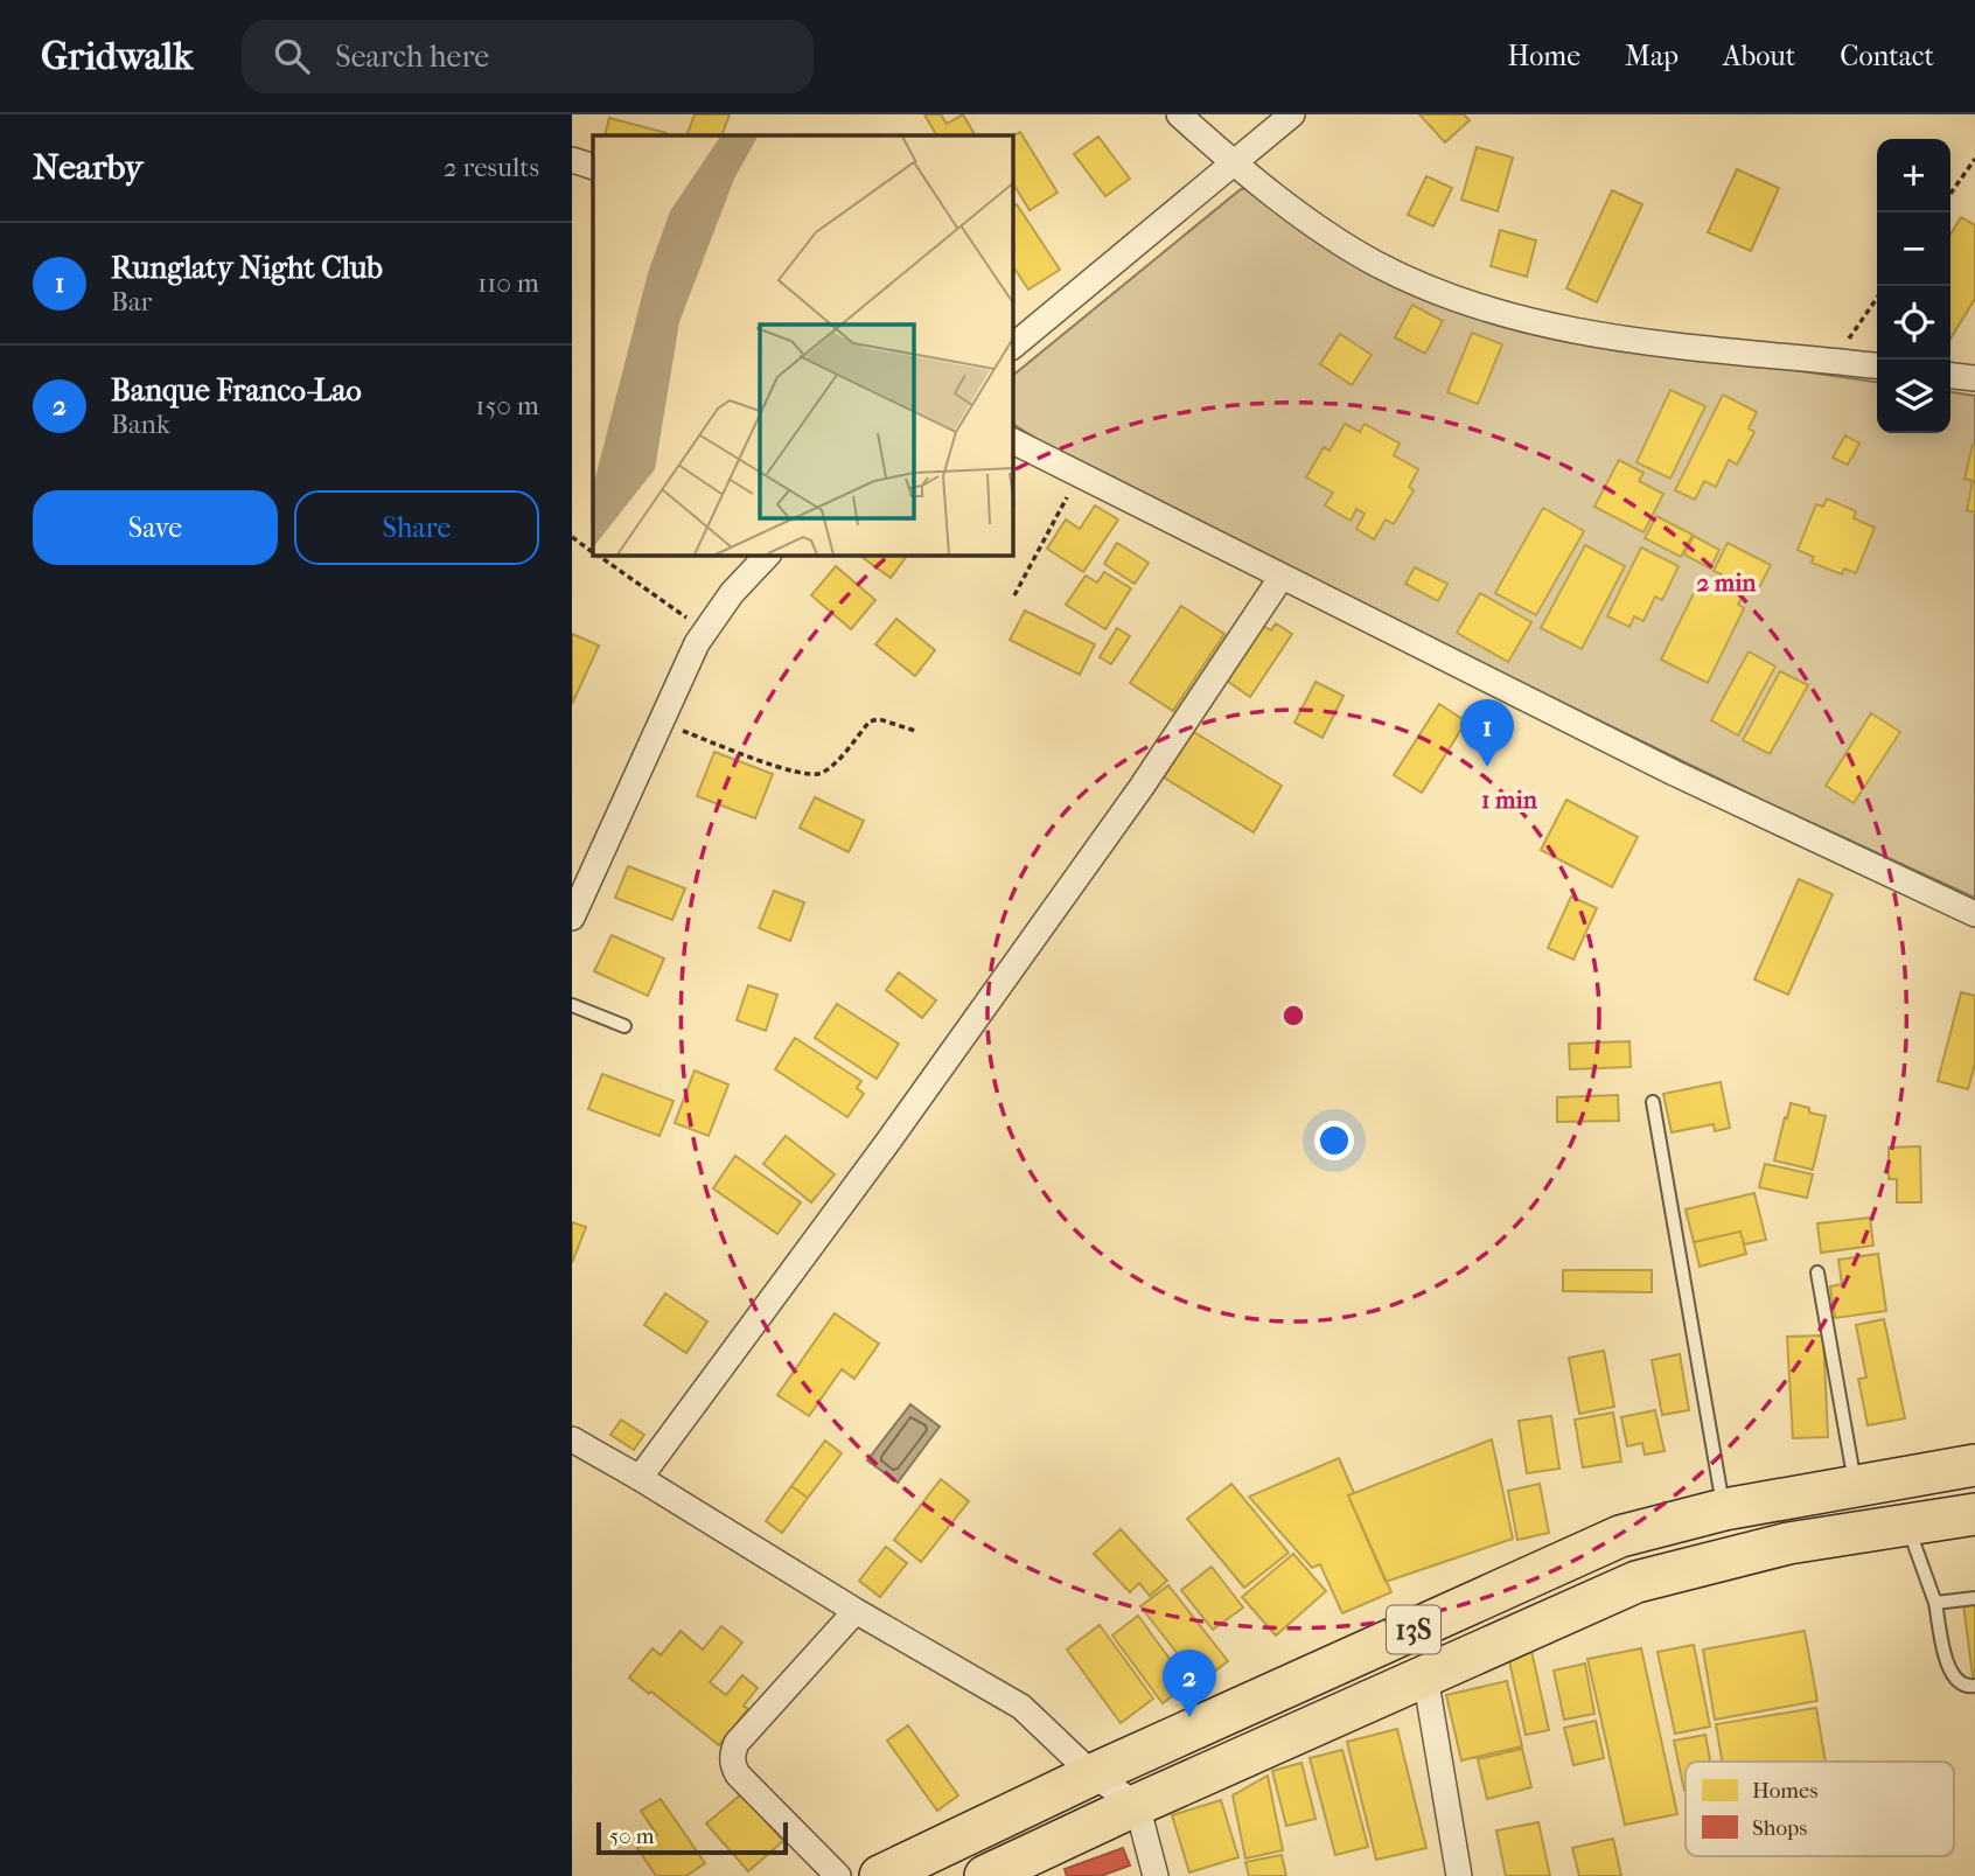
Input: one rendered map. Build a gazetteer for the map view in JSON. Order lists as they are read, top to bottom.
{
  "streets": {
    "highway": ["13S"]
  },
  "legend": ["Homes", "Shops"],
  "scale_bar": "50 m",
  "page": {
    "header": "Gridwalk",
    "search": "Search here",
    "nav": [
      "Home",
      "Map",
      "About",
      "Contact"
    ],
    "heading": ["Nearby", "2 results"],
    "map_buttons": ["+", "−"],
    "list": [
      {
        "mark": "1",
        "name": "Runglaty Night Club",
        "note": "Bar",
        "value": "110 m"
      },
      {
        "mark": "2",
        "name": "Banque Franco-Lao",
        "note": "Bank",
        "value": "150 m"
      }
    ],
    "buttons": ["Save", "Share"],
    "pins": ["1", "2"],
    "scale": "50 m"
  },
  "rings": ["2 min", "1 min"]
}
